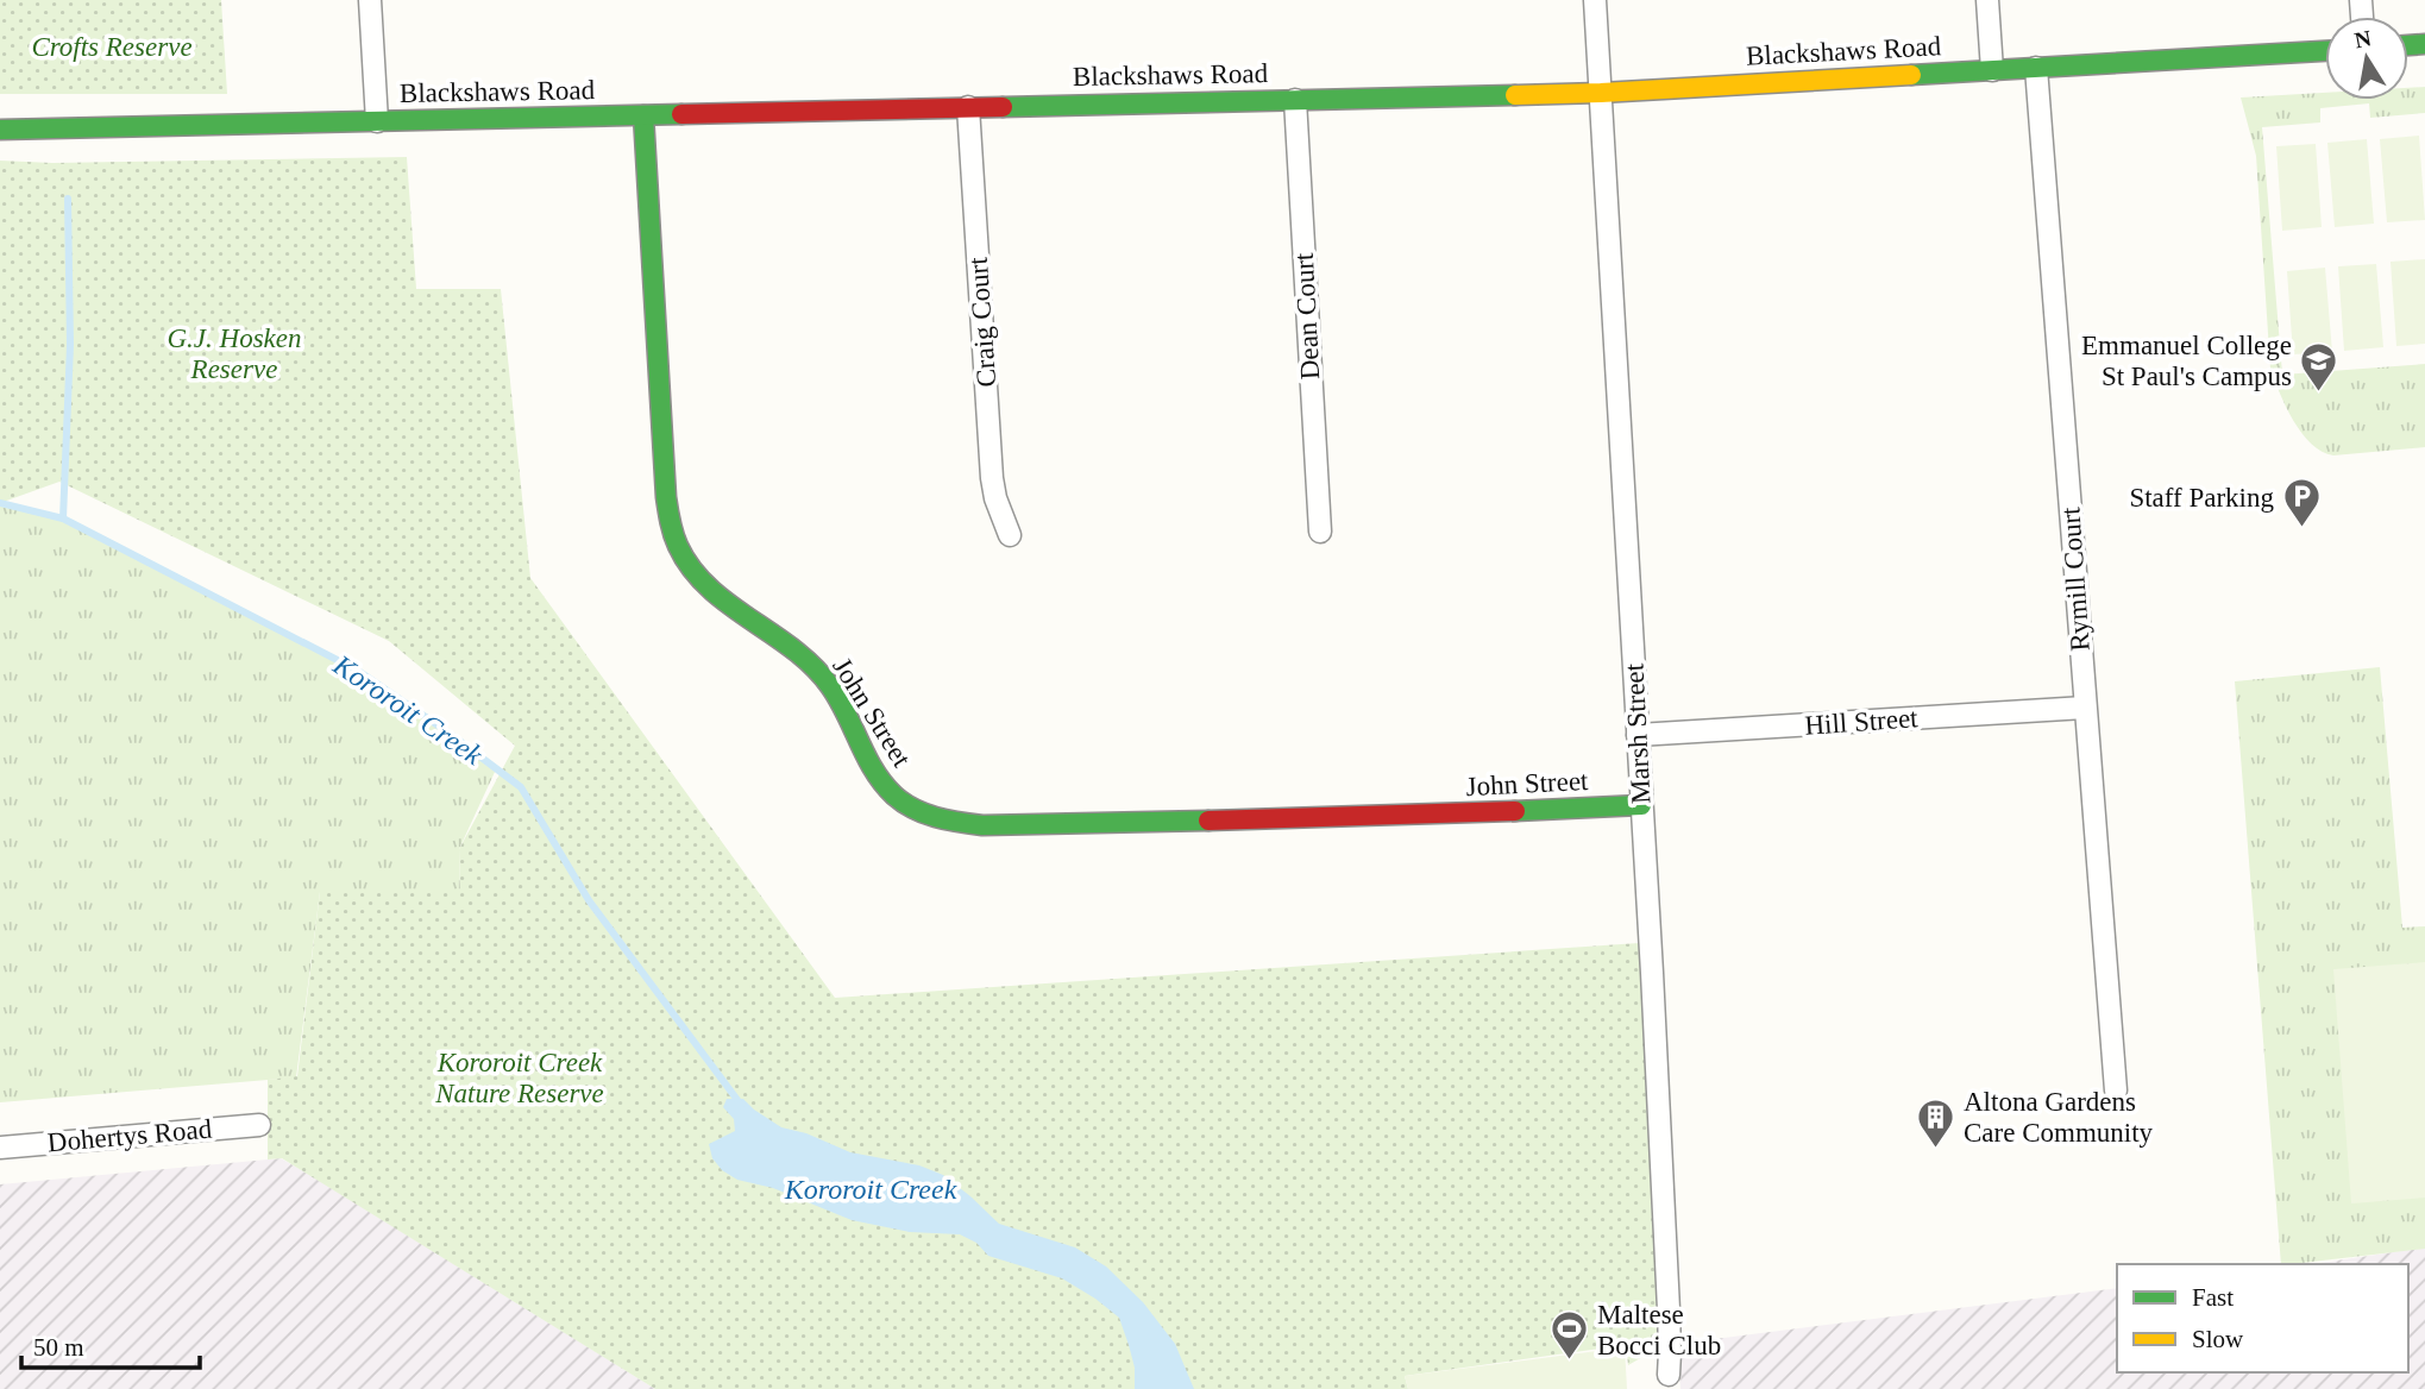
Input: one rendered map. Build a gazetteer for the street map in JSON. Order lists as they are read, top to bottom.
{
  "streets": {
    "main road": ["Blackshaws Road", "John Street"],
    "street": [
      "Dean Court",
      "Craig Court",
      "Rymill Court",
      "Hill Street",
      "Marsh Street",
      "Dohertys Road"
    ]
  },
  "crossings": [
    ["Blackshaws Road", "Dean Court"],
    ["Blackshaws Road", "Craig Court"],
    ["Blackshaws Road", "Rymill Court"],
    ["Blackshaws Road", "John Street"],
    ["Blackshaws Road", "Marsh Street"],
    ["Rymill Court", "Hill Street"],
    ["John Street", "Marsh Street"],
    ["Hill Street", "Marsh Street"]
  ],
  "water": ["Kororoit Creek"],
  "parks": ["Crofts Reserve", "G.J. Hosken Reserve", "Kororoit Creek Nature Reserve"],
  "places": {
    "school or university": ["Emmanuel College St Paul's Campus"],
    "parking": ["Staff Parking"],
    "building": ["Altona Gardens Care Community"],
    "sports": ["Maltese Bocci Club"]
  },
  "legend": ["Fast", "Slow"],
  "scale_bar": "50 m",
  "north": "top"
}
